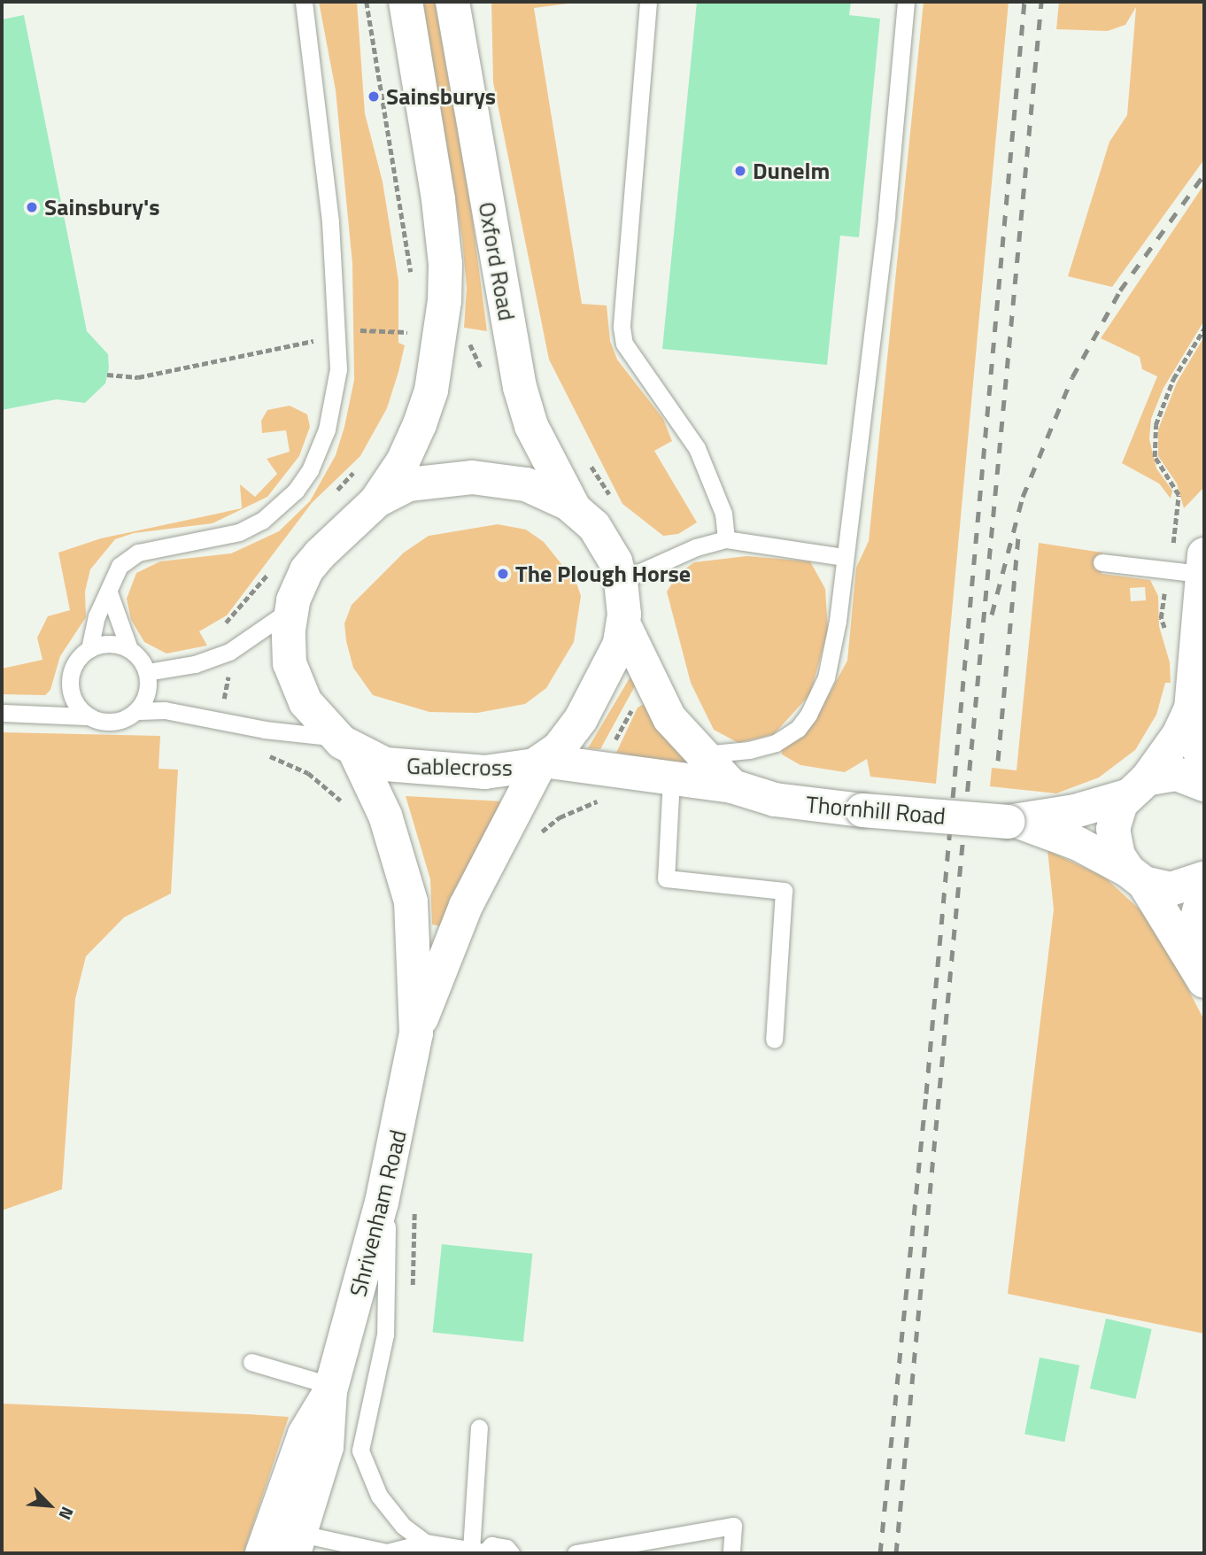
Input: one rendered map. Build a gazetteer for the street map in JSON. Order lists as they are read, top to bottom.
{
  "streets": {
    "main road": [
      "Oxford Road",
      "Gablecross",
      "Thornhill Road",
      "Shrivenham Road"
    ]
  },
  "crossings": [
    ["Oxford Road", "Gablecross"],
    ["Gablecross", "Thornhill Road"],
    ["Gablecross", "Shrivenham Road"],
    ["Thornhill Road", "Shrivenham Road"]
  ],
  "places": [
    "Sainsburys",
    "Dunelm",
    "Sainsbury's",
    "The Plough Horse"
  ],
  "north": "bottom right"
}
